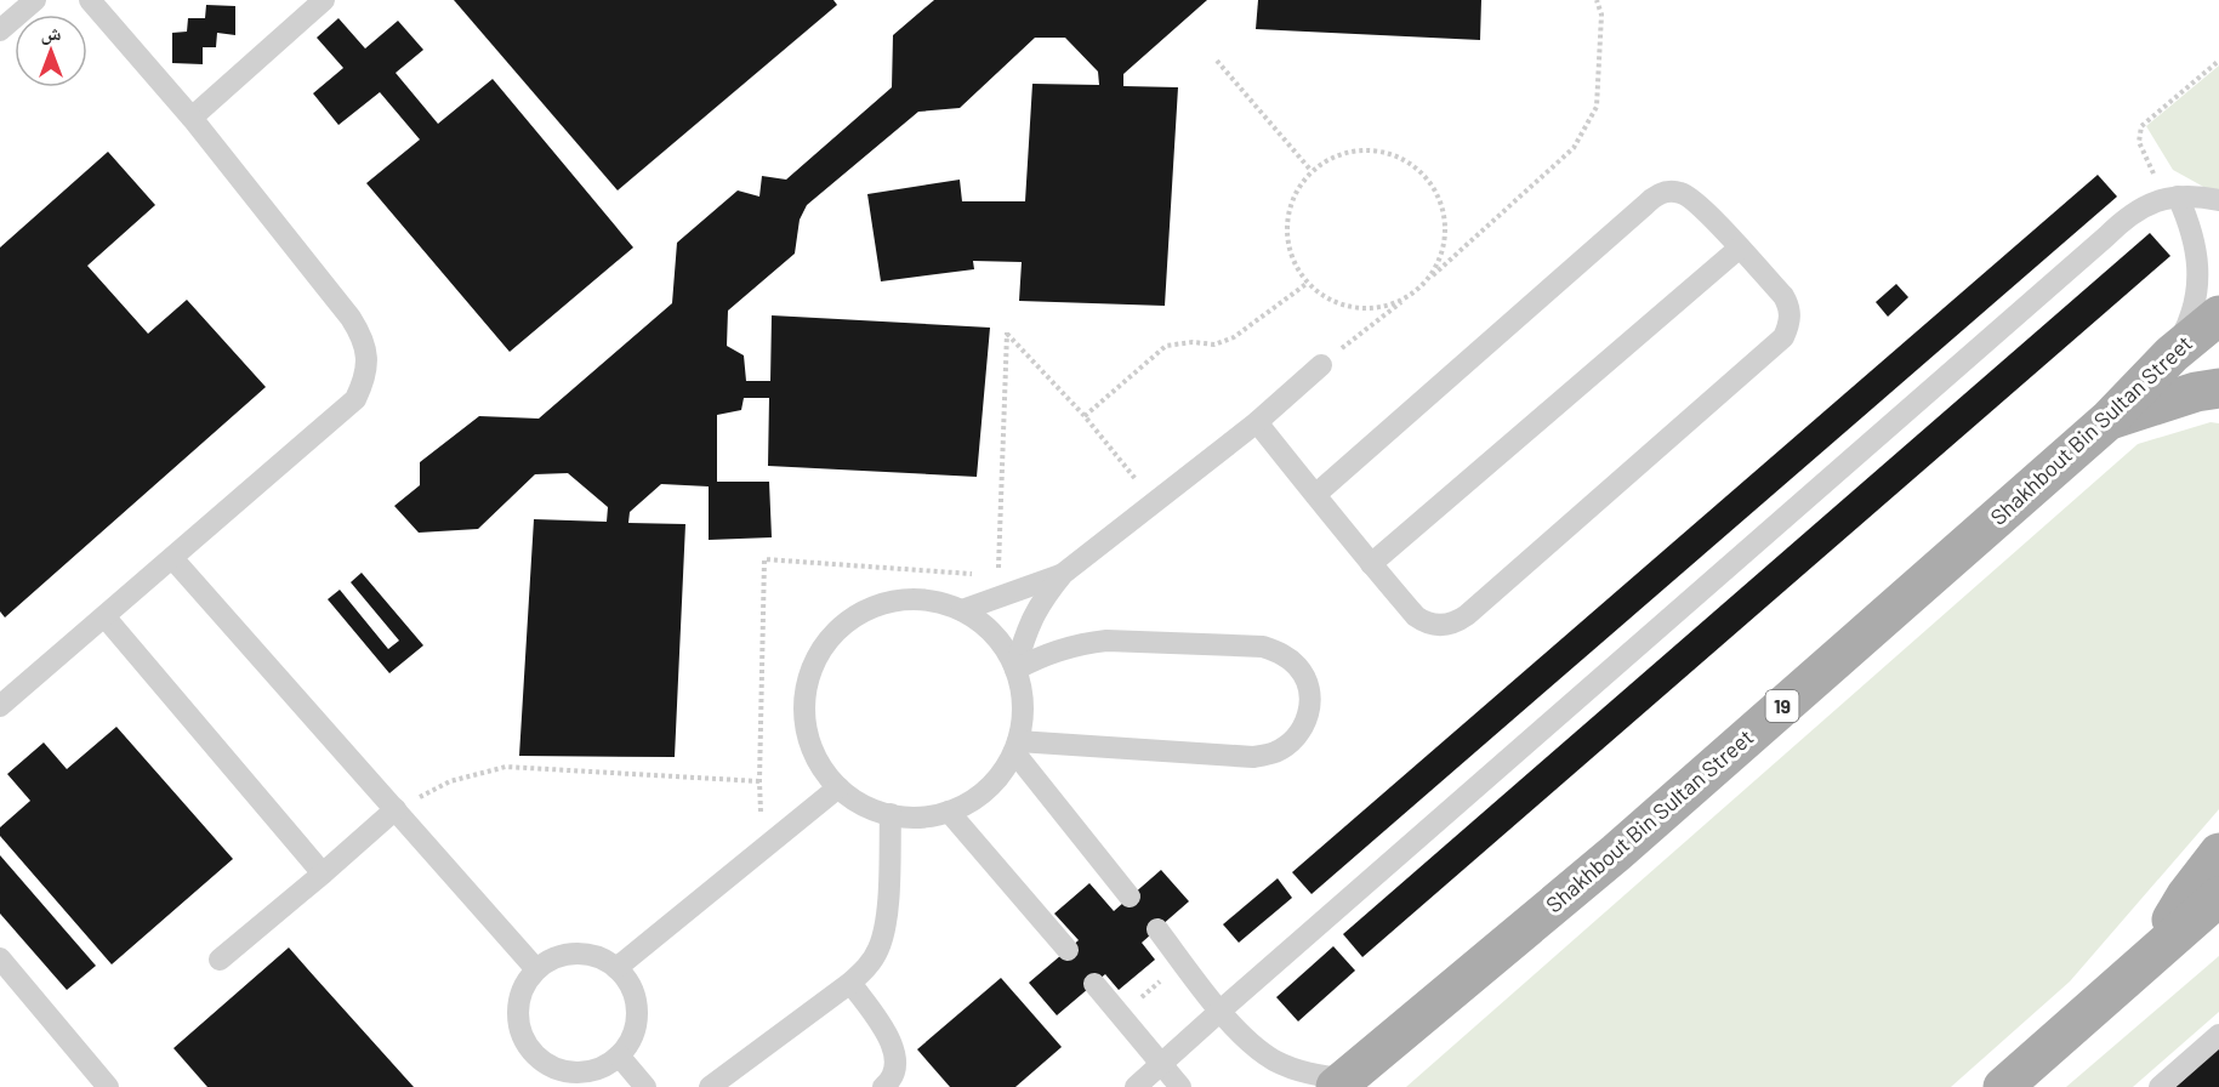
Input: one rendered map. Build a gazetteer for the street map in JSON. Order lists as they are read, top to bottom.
{
  "streets": {
    "main road": ["Shakhbout Bin Sultan Street", "19"]
  },
  "north": "top"
}
